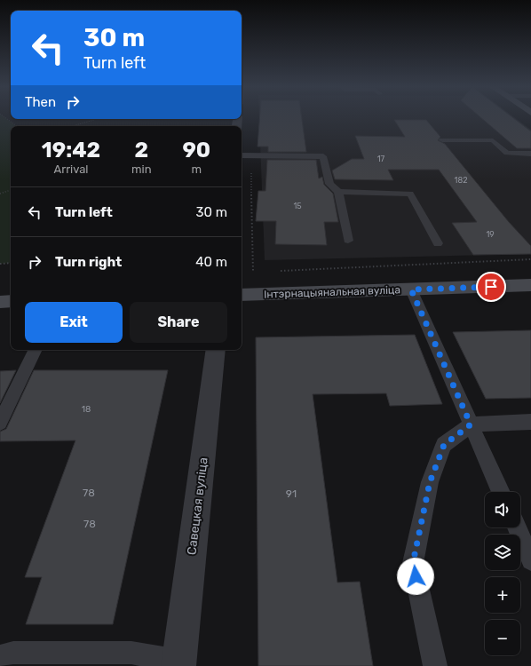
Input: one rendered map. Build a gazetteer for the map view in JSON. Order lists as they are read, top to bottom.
{
  "streets": {
    "main road": ["Інтэрнацыянальная вуліца"],
    "street": ["Савецкая вуліца"]
  },
  "house_numbers": [
    "17",
    "182",
    "15",
    "19",
    "18",
    "78",
    "91",
    "78"
  ],
  "page": {
    "turn": ["30 m", "Turn left"],
    "then": "Then",
    "eta": [
      "19:42",
      "Arrival",
      "2",
      "min",
      "90",
      "m"
    ],
    "list": [
      {
        "name": "Turn left",
        "value": "30 m"
      },
      {
        "name": "Turn right",
        "value": "40 m"
      }
    ],
    "buttons": ["Exit", "Share"],
    "map_buttons": ["+", "−"]
  }
}
